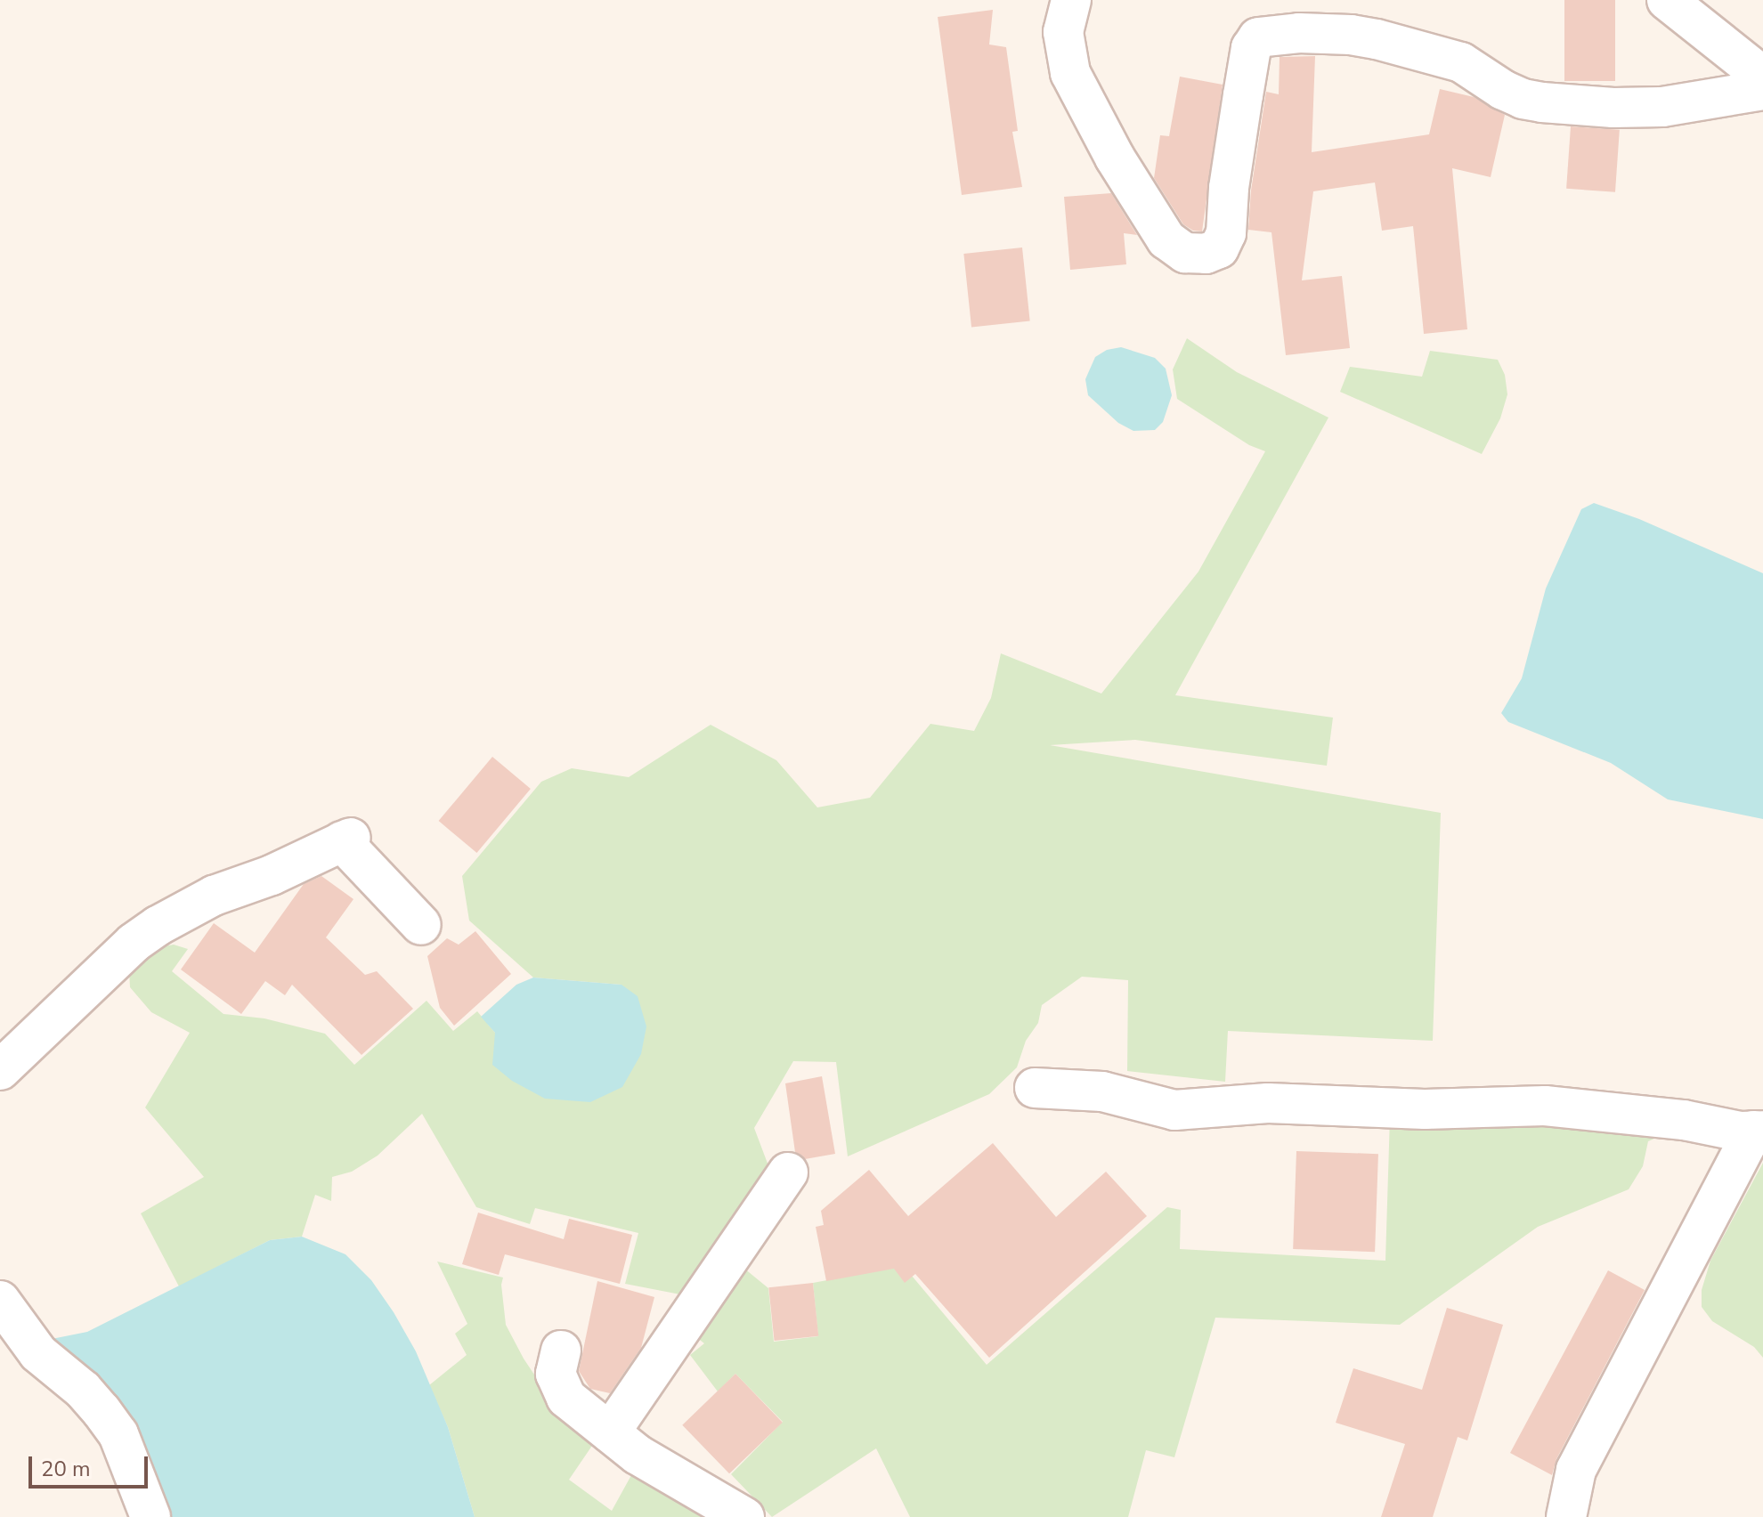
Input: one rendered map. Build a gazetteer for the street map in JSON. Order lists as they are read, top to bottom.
{
  "scale_bar": "20 m"
}
